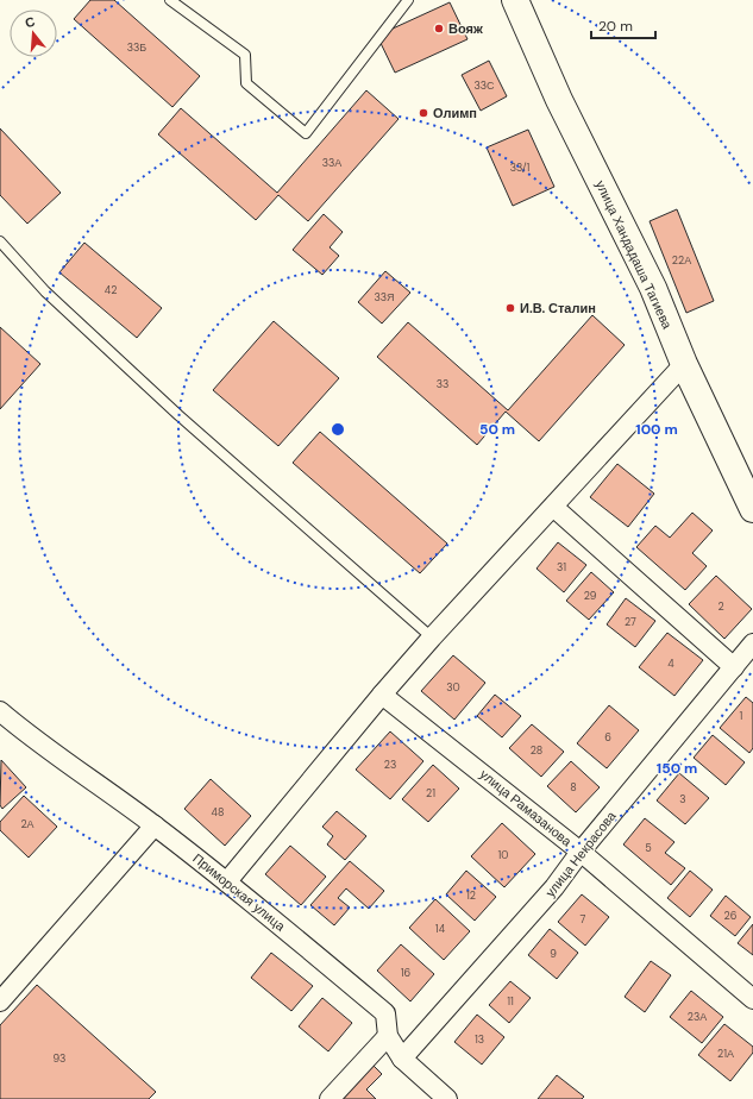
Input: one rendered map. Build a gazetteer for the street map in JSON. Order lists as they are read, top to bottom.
{
  "streets": {
    "street": [
      "улица Хандадаша Тагиева",
      "улица Рамазанова",
      "улица Некрасова",
      "Приморская улица"
    ]
  },
  "crossings": [
    ["улица Рамазанова", "улица Некрасова"],
    ["улица Некрасова", "Приморская улица"]
  ],
  "places": ["Вояж", "Олимп", "И.В. Сталин"],
  "house_numbers": [
    "33Б",
    "33С",
    "33А",
    "33/1",
    "22А",
    "42",
    "33Я",
    "33",
    "31",
    "29",
    "2",
    "27",
    "4",
    "30",
    "1",
    "6",
    "28",
    "23",
    "8",
    "21",
    "3",
    "48",
    "2А",
    "5",
    "10",
    "12",
    "26",
    "7",
    "14",
    "9",
    "16",
    "11",
    "23А",
    "13",
    "21А",
    "93"
  ],
  "scale_bar": "20 m",
  "north": "top",
  "rings": ["50 m", "100 m", "150 m"]
}
